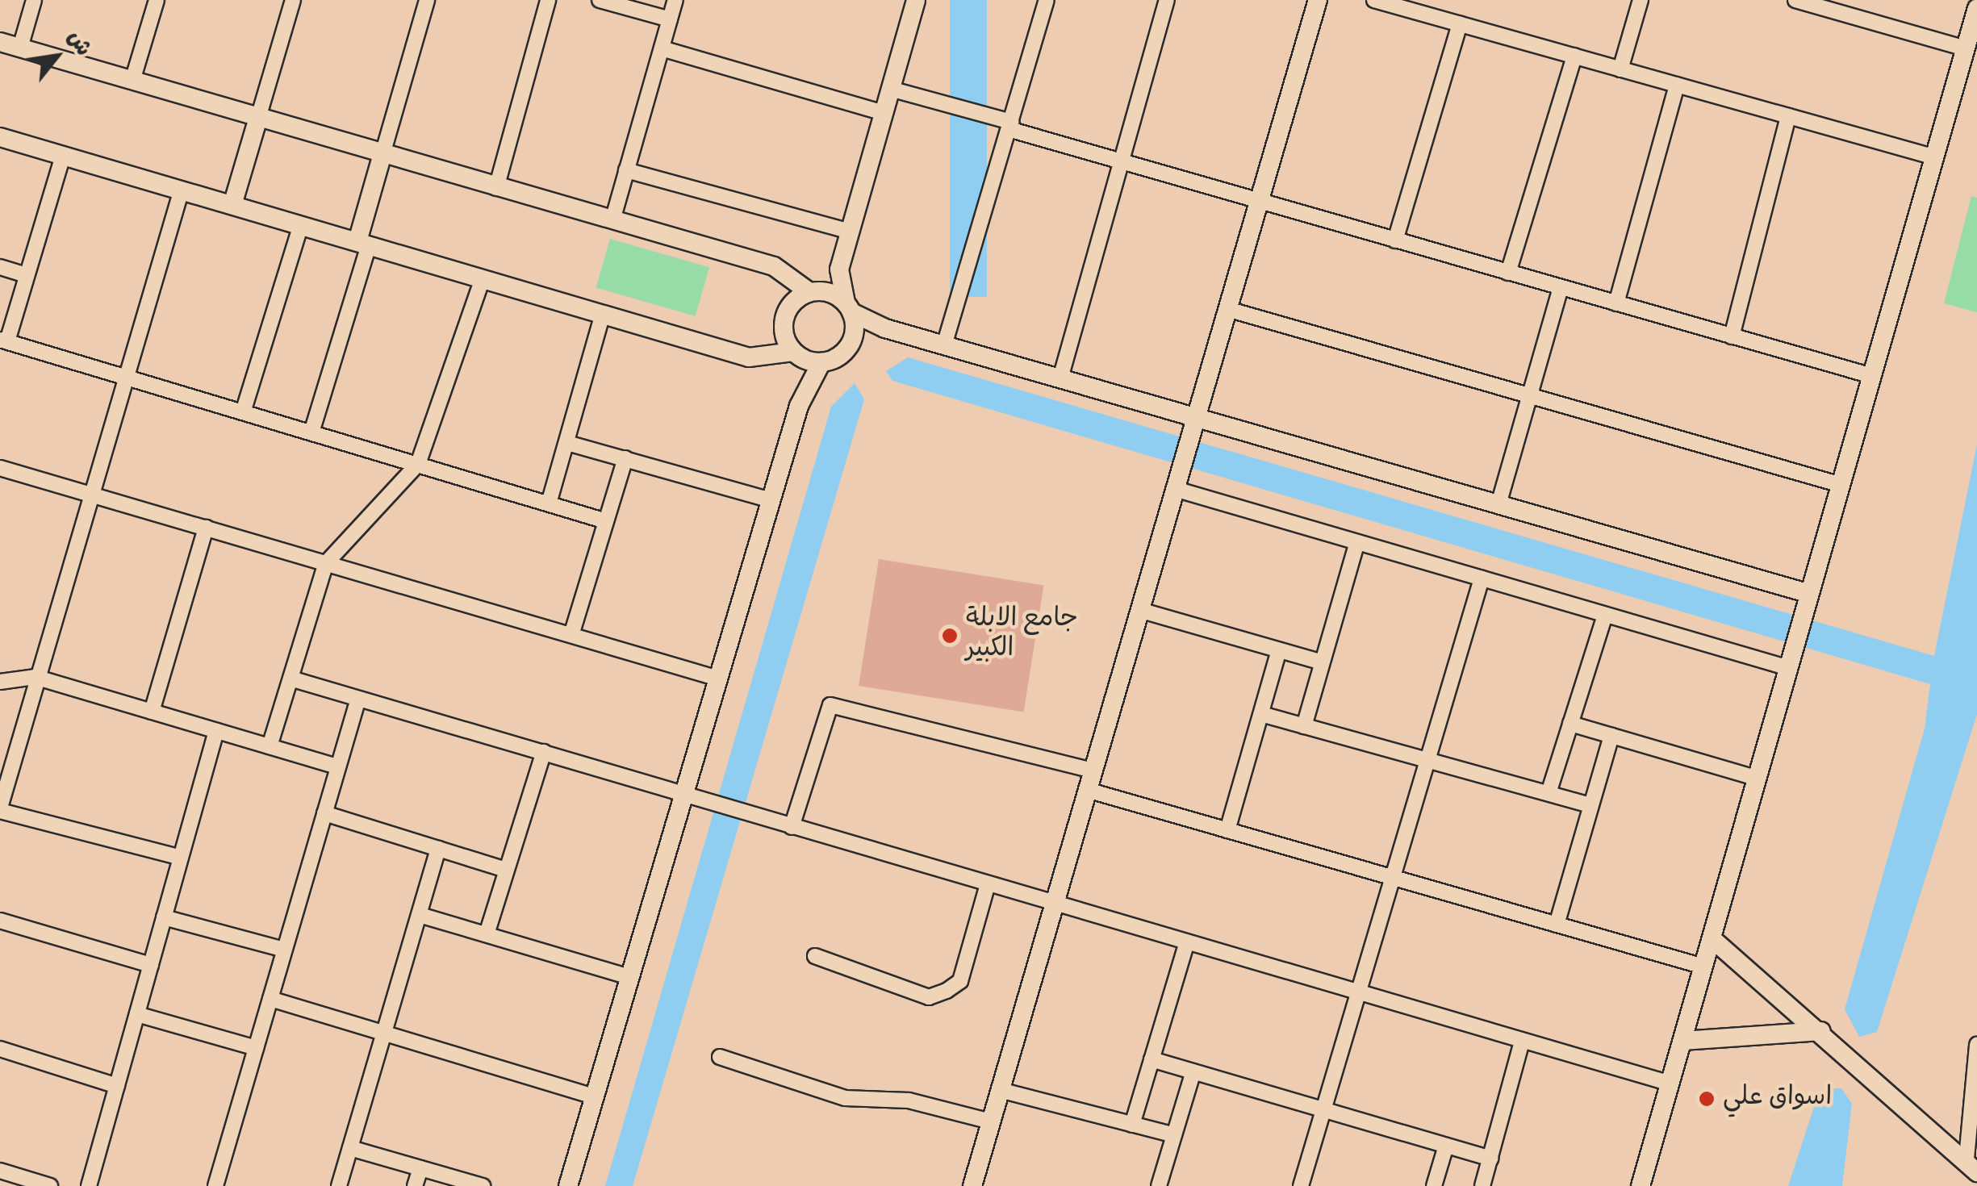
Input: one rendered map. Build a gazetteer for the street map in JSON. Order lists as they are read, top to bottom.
{
  "places": ["جامع الابلة الكبير", "اسواق علي"],
  "north": "top right"
}
